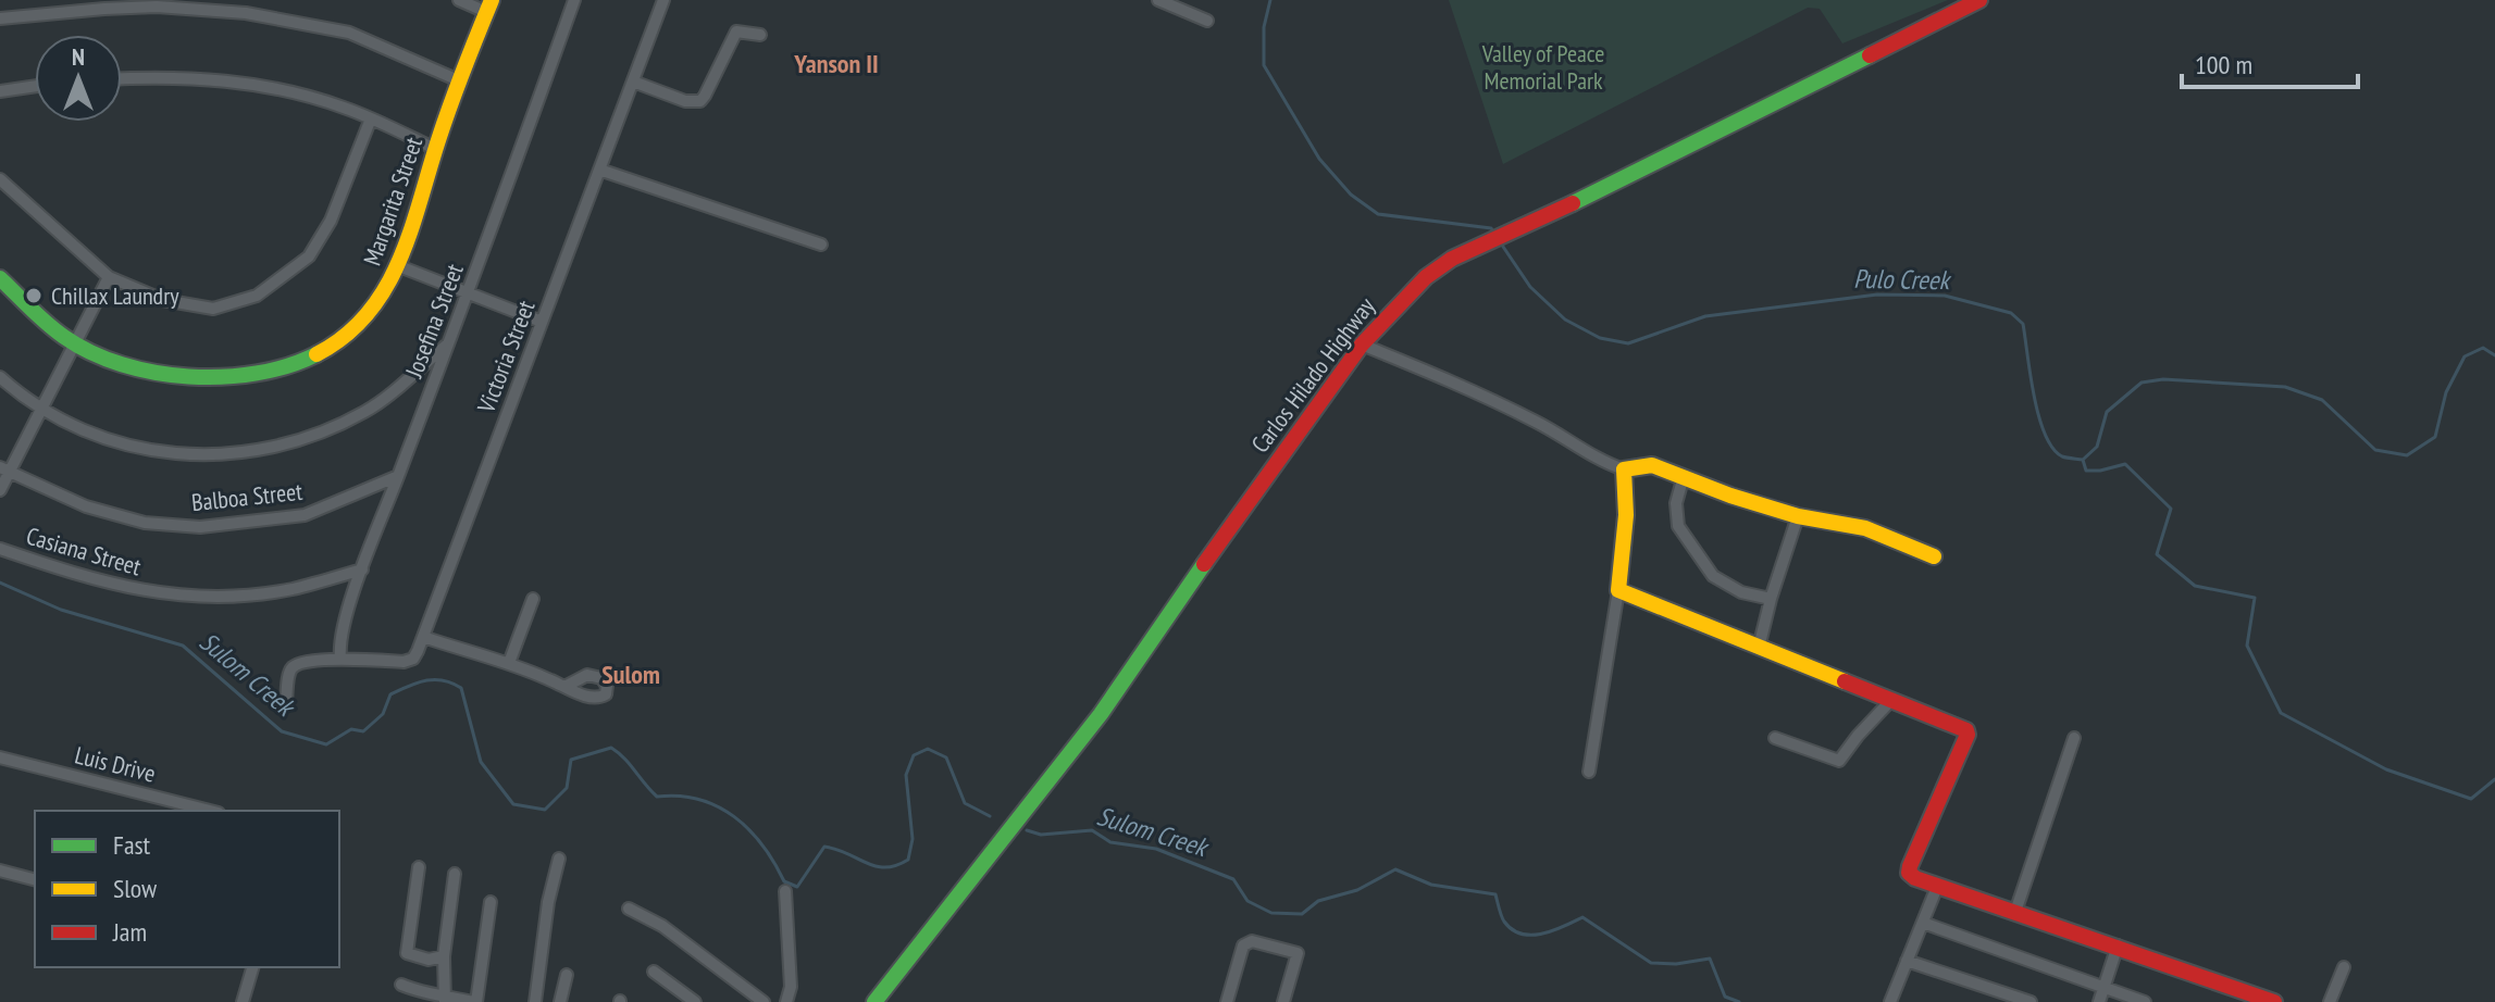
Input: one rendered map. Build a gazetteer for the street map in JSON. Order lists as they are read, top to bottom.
{
  "streets": {
    "street": [
      "Margarita Street",
      "Josefina Street",
      "Victoria Street",
      "Carlos Hilado Highway",
      "Balboa Street",
      "Casiana Street",
      "Luis Drive"
    ]
  },
  "crossings": [
    ["Josefina Street", "Victoria Street"],
    ["Josefina Street", "Balboa Street"],
    ["Josefina Street", "Casiana Street"]
  ],
  "districts": ["Yanson II", "Sulom"],
  "water": ["Pulo Creek", "Sulom Creek"],
  "parks": ["Valley of Peace Memorial Park"],
  "places": ["Chillax Laundry"],
  "legend": ["Fast", "Slow", "Jam"],
  "scale_bar": "100 m",
  "north": "top"
}
